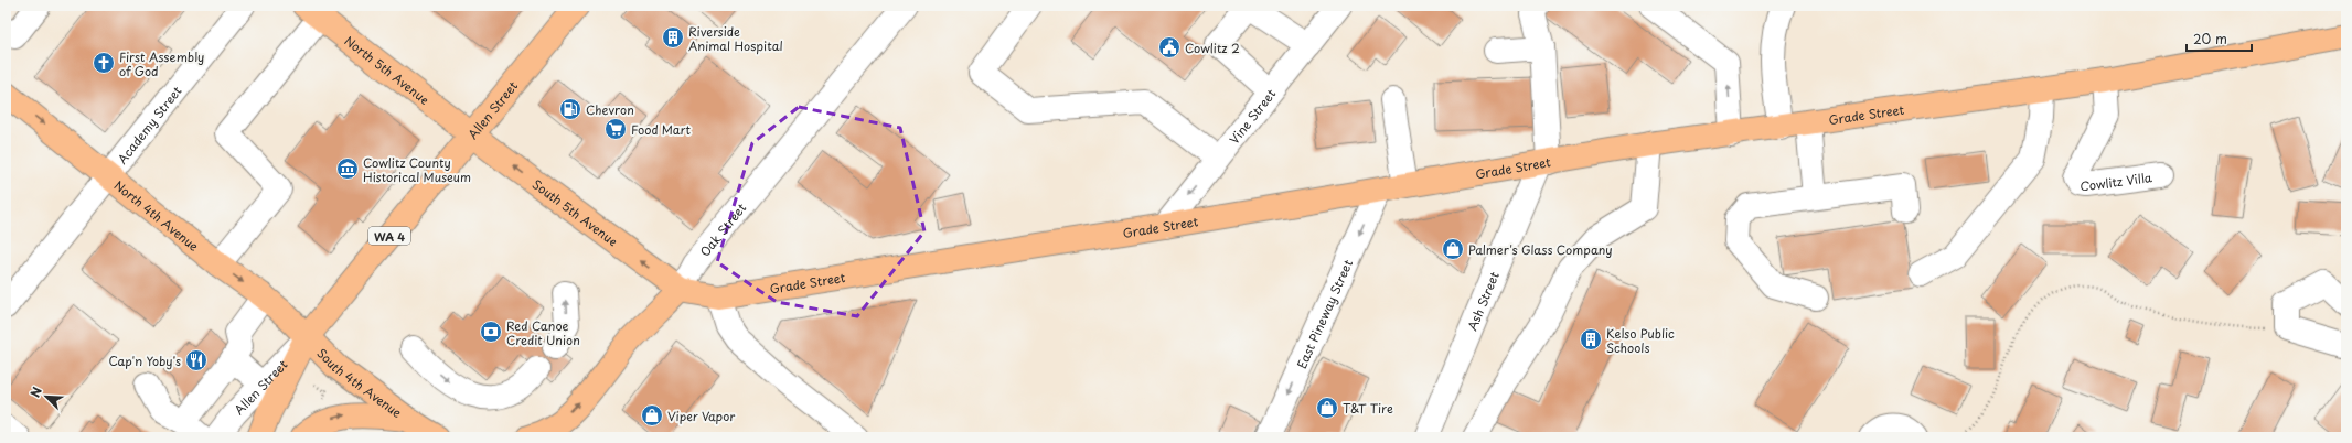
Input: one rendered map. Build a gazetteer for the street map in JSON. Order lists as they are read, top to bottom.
{
  "streets": {
    "main road": [
      "North 5th Avenue",
      "Allen Street",
      "Grade Street",
      "South 5th Avenue",
      "North 4th Avenue",
      "Oak Street",
      "WA 4",
      "South 4th Avenue"
    ],
    "street": [
      "Vine Street",
      "Academy Street",
      "Cowlitz Villa",
      "Ash Street",
      "East Pineway Street"
    ]
  },
  "crossings": [
    ["North 5th Avenue", "Allen Street"],
    ["North 5th Avenue", "South 5th Avenue"],
    ["Allen Street", "South 5th Avenue"],
    ["Allen Street", "North 4th Avenue"],
    ["Allen Street", "South 4th Avenue"],
    ["Grade Street", "Vine Street"],
    ["Grade Street", "Cowlitz Villa"],
    ["Grade Street", "South 5th Avenue"],
    ["Grade Street", "Oak Street"],
    ["Grade Street", "Ash Street"],
    ["Grade Street", "East Pineway Street"],
    ["Academy Street", "North 4th Avenue"],
    ["South 5th Avenue", "Oak Street"],
    ["North 4th Avenue", "South 4th Avenue"]
  ],
  "one_way": ["South 5th Avenue", "North 4th Avenue", "Oak Street"],
  "places": {
    "building": ["Riverside Animal Hospital", "Kelso Public Schools"],
    "public building": ["Cowlitz 2"],
    "church": ["First Assembly of God"],
    "fuel station": ["Chevron"],
    "supermarket": ["Food Mart"],
    "museum": ["Cowlitz County Historical Museum"],
    "shop": ["Palmer's Glass Company", "T&T Tire", "Viper Vapor"],
    "bank": ["Red Canoe Credit Union"],
    "restaurant": ["Cap'n Yoby's"]
  },
  "scale_bar": "20 m",
  "north": "top left"
}
